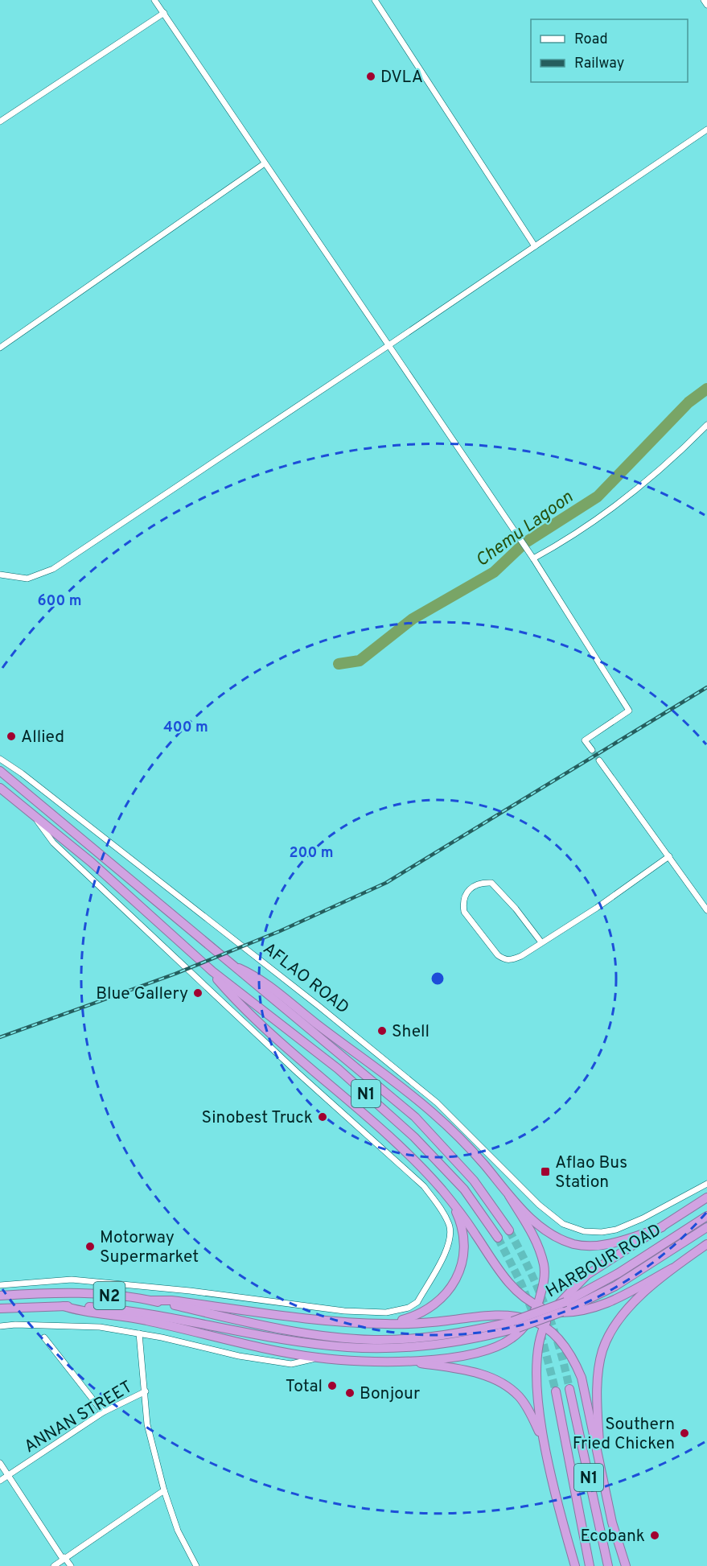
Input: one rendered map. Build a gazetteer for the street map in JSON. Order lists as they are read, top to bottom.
{
  "streets": {
    "highway": ["N1", "HARBOUR ROAD", "N2"],
    "street": ["AFLAO ROAD", "ANNAN STREET"]
  },
  "crossings": [
    ["AFLAO ROAD", "HARBOUR ROAD"],
    ["HARBOUR ROAD", "N2"]
  ],
  "water": ["Chemu Lagoon"],
  "places": {
    "other": [
      "DVLA",
      "Allied",
      "Blue Gallery",
      "Shell",
      "Sinobest Truck",
      "Motorway Supermarket",
      "Total",
      "Bonjour",
      "Southern Fried Chicken",
      "Ecobank"
    ],
    "transit": ["Aflao Bus Station"]
  },
  "legend": ["Road", "Railway"],
  "rings": ["600 m", "400 m", "200 m"]
}
